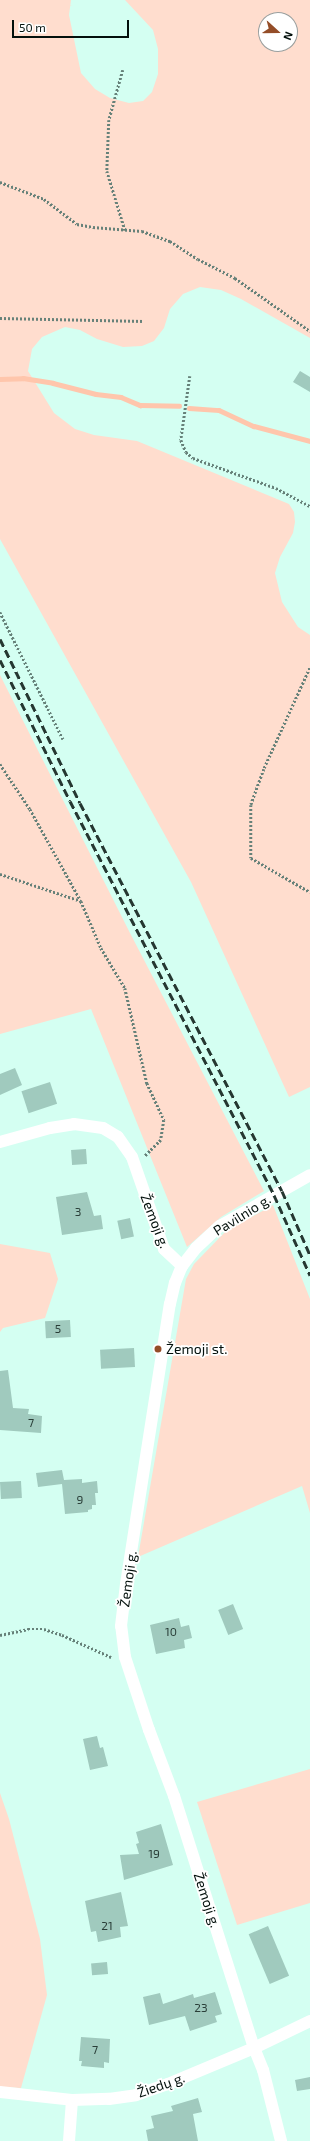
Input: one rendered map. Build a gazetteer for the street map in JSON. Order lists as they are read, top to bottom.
{
  "streets": {
    "street": ["Pavilnio g.", "Žemoji g.", "Žiedų g."]
  },
  "crossings": [
    ["Pavilnio g.", "Žemoji g."],
    ["Žemoji g.", "Žiedų g."]
  ],
  "places": ["Žemoji st."],
  "house_numbers": [
    "3",
    "5",
    "7",
    "9",
    "10",
    "19",
    "21",
    "23",
    "7"
  ],
  "scale_bar": "50 m",
  "north": "right"
}
